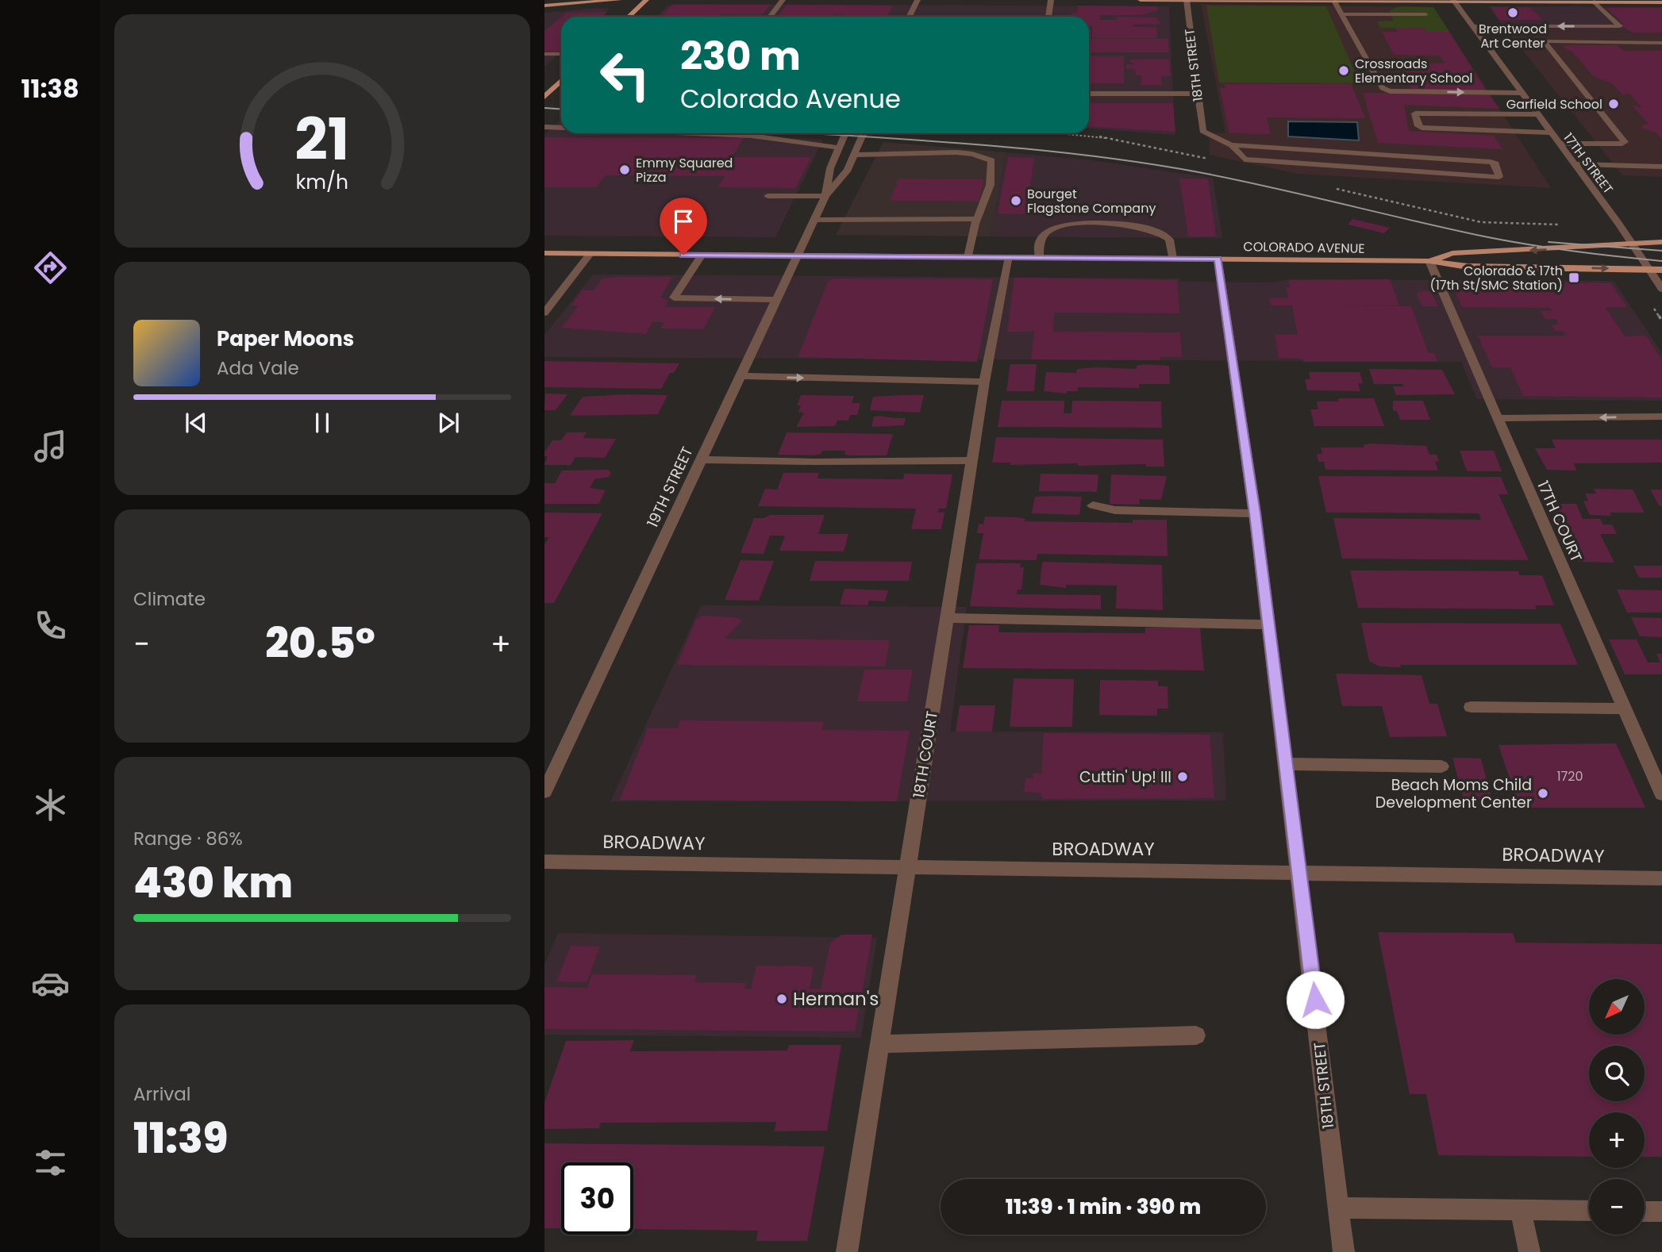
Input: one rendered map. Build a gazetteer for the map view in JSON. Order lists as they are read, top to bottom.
{
  "streets": {
    "main road": ["COLORADO AVENUE"],
    "street": [
      "18TH STREET",
      "17TH STREET",
      "19TH STREET",
      "17TH COURT",
      "18TH COURT",
      "BROADWAY"
    ]
  },
  "crossings": [
    ["18TH STREET", "COLORADO AVENUE"],
    ["18TH STREET", "BROADWAY"],
    ["17TH STREET", "COLORADO AVENUE"],
    ["COLORADO AVENUE", "19TH STREET"],
    ["COLORADO AVENUE", "17TH COURT"],
    ["COLORADO AVENUE", "18TH COURT"],
    ["18TH COURT", "BROADWAY"]
  ],
  "places": {
    "other": [
      "Brentwood Art Center",
      "Crossroads Elementary School",
      "Garfield School",
      "Emmy Squared Pizza",
      "Bourget Flagstone Company",
      "Cuttin' Up! III",
      "Beach Moms Child Development Center",
      "Herman's"
    ],
    "transit": ["Colorado & 17th (17th St/SMC Station)"]
  },
  "house_numbers": ["1720"],
  "north": "bottom left",
  "page": {
    "tabs": "11:38",
    "turn": ["230 m", "Colorado Avenue"],
    "song": ["Paper Moons", "Ada Vale"],
    "tile": [
      "Climate",
      ["Range · 86%", "430 km"],
      ["Arrival", "11:39"]
    ],
    "heat": ["−", "20.5°", "+"],
    "map_buttons": ["+", "−"],
    "limit": "30",
    "trip": "11:39 · 1 min · 390 m",
    "gauge": ["21", "km/h"]
  }
}
